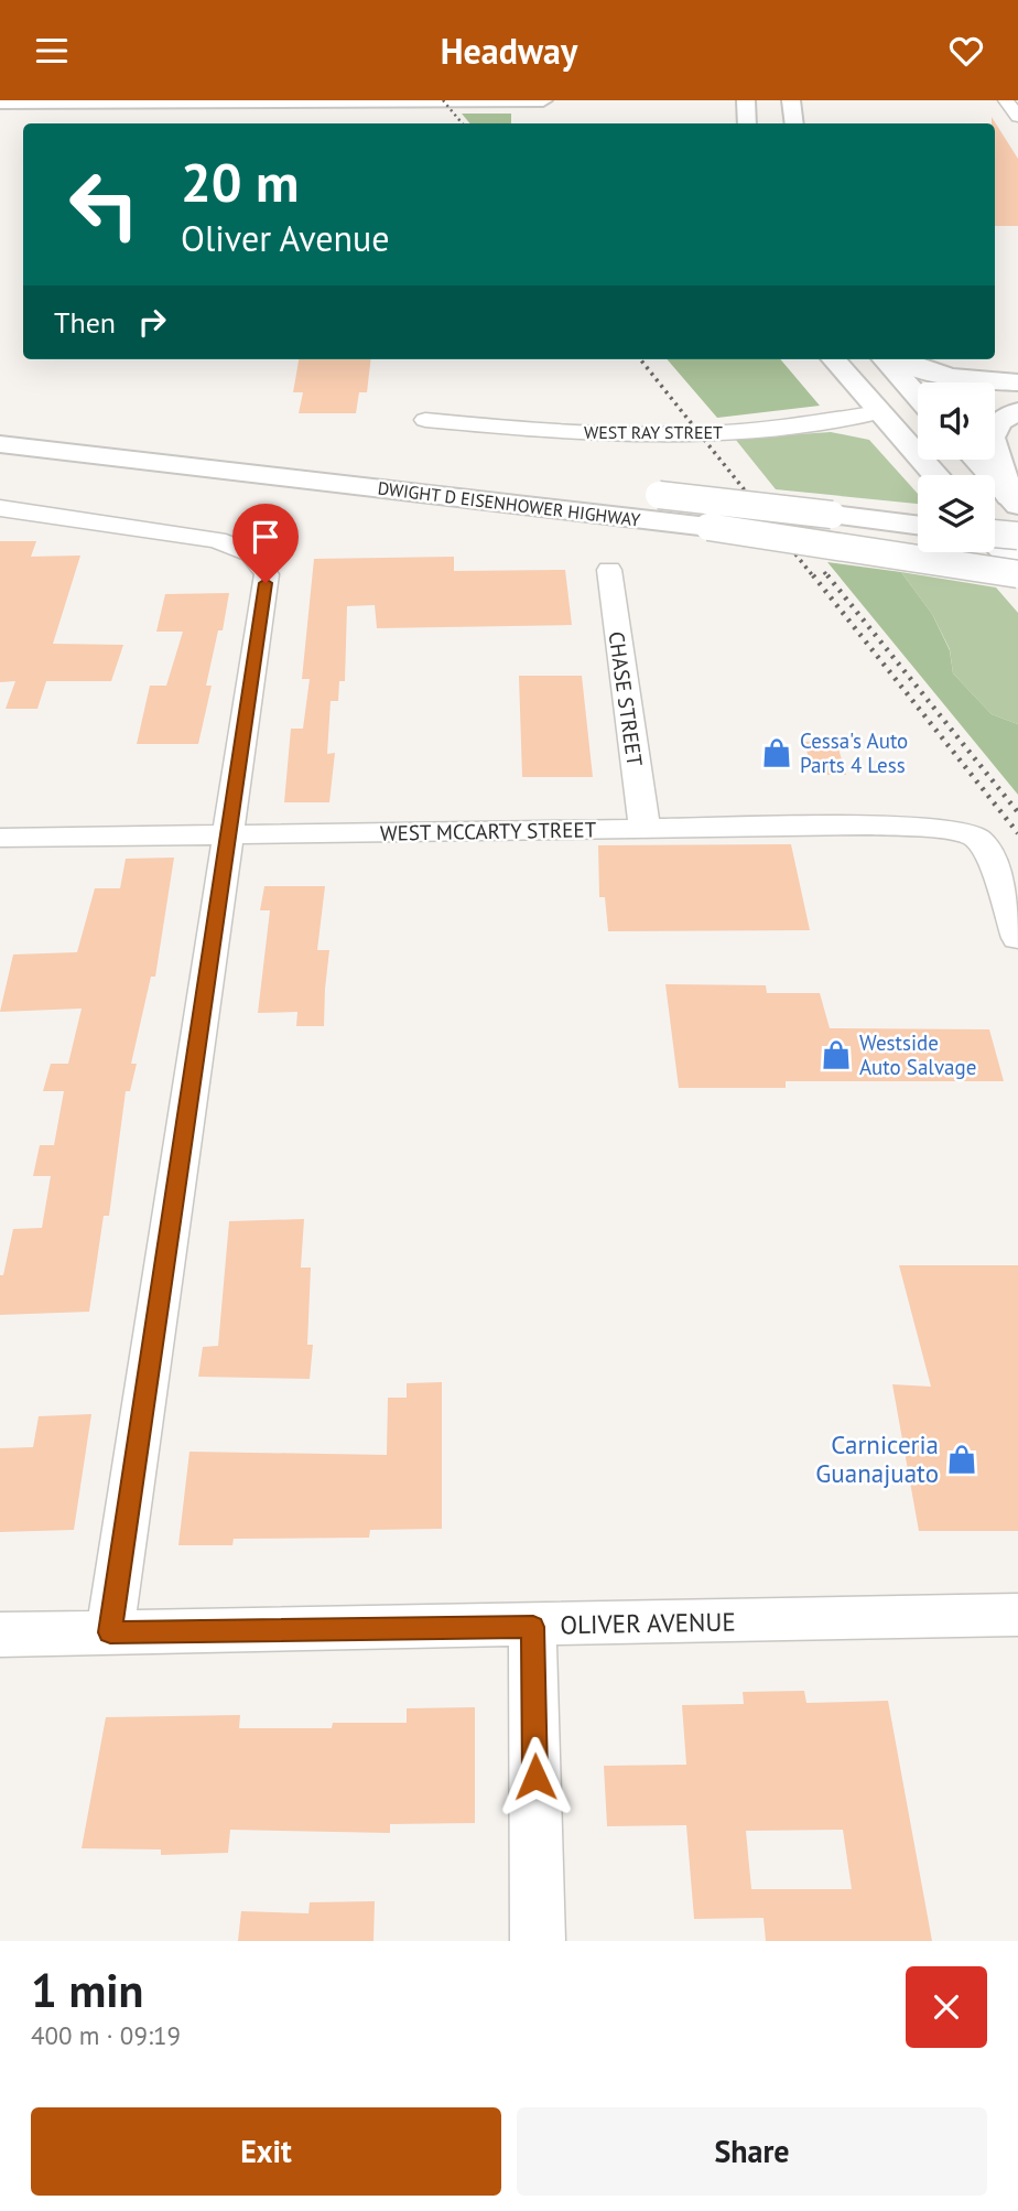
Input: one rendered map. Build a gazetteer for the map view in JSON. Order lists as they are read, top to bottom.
{
  "streets": {
    "main road": ["WEST RAY STREET", "DWIGHT D EISENHOWER HIGHWAY"],
    "street": ["CHASE STREET", "WEST MCCARTY STREET", "OLIVER AVENUE"]
  },
  "crossings": [
    ["CHASE STREET", "WEST MCCARTY STREET"]
  ],
  "places": {
    "shop": ["Cessa's Auto Parts 4 Less", "Westside Auto Salvage", "Carniceria Guanajuato"]
  },
  "page": {
    "header": "Headway",
    "turn": ["20 m", "Oliver Avenue"],
    "then": "Then",
    "heading": ["1 min", "400 m · 09:19"],
    "buttons": ["Exit", "Share"]
  }
}
